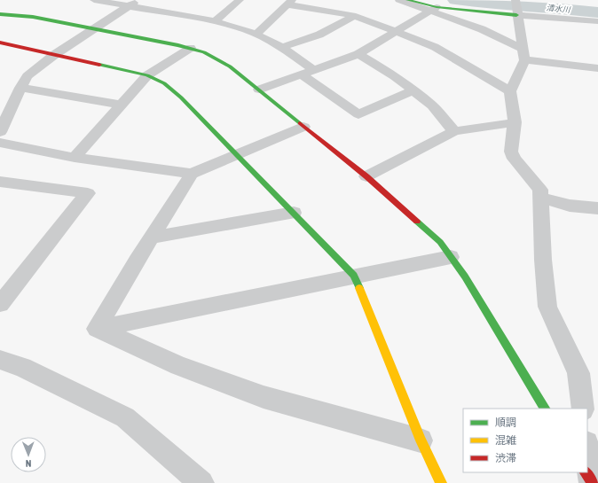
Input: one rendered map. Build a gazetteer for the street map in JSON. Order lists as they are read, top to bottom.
{
  "water": ["清水川"],
  "legend": ["順調", "混雑", "渋滞"],
  "north": "bottom"
}
